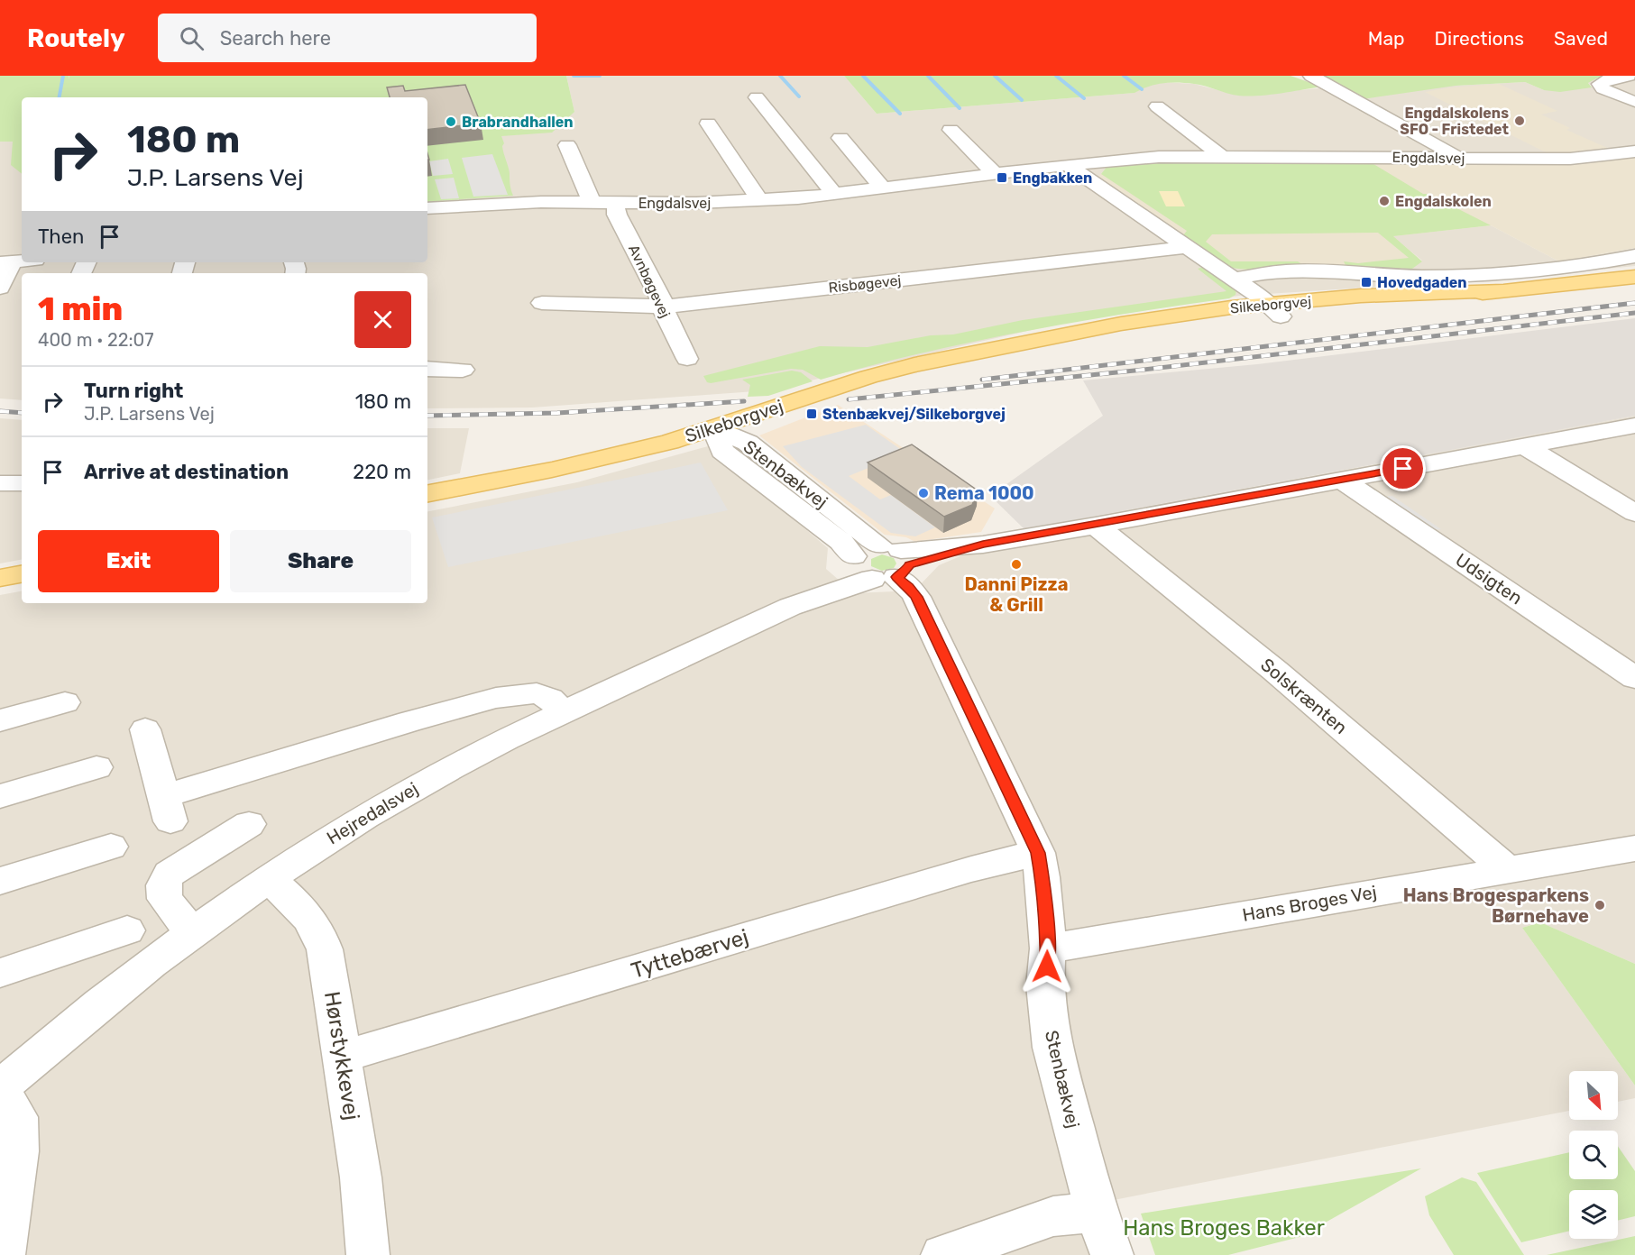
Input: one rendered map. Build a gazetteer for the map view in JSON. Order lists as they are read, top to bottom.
{
  "streets": {
    "main road": ["Silkeborgvej"],
    "street": [
      "Engdalsvej",
      "Avnbøgevej",
      "Risbøgevej",
      "Stenbækvej",
      "Udsigten",
      "Solskrænten",
      "Hejredalsvej",
      "Hans Broges Vej",
      "Tyttebærvej",
      "Hørstykkevej"
    ]
  },
  "crossings": [
    ["Engdalsvej", "Avnbøgevej"],
    ["Avnbøgevej", "Risbøgevej"],
    ["Silkeborgvej", "Stenbækvej"],
    ["Stenbækvej", "Hejredalsvej"],
    ["Stenbækvej", "Hans Broges Vej"],
    ["Stenbækvej", "Tyttebærvej"],
    ["Udsigten", "Hejredalsvej"],
    ["Solskrænten", "Hejredalsvej"],
    ["Solskrænten", "Hans Broges Vej"],
    ["Hejredalsvej", "Hørstykkevej"],
    ["Tyttebærvej", "Hørstykkevej"]
  ],
  "parks": ["Hans Broges Bakker"],
  "places": {
    "other": [
      "Engdalskolens SFO - Fristedet",
      "Brabrandhallen",
      "Engdalskolen",
      "Rema 1000",
      "Danni Pizza & Grill",
      "Hans Brogesparkens Børnehave"
    ],
    "transit": ["Engbakken", "Hovedgaden", "Stenbækvej/Silkeborgvej"]
  },
  "north": "bottom right",
  "page": {
    "header": "Routely",
    "search": "Search here",
    "nav": ["Map", "Directions", "Saved"],
    "turn": ["180 m", "J.P. Larsens Vej"],
    "then": "Then",
    "heading": ["1 min", "400 m · 22:07"],
    "list": [
      {
        "name": "Turn right",
        "note": "J.P. Larsens Vej",
        "value": "180 m"
      },
      {
        "name": "Arrive at destination",
        "value": "220 m"
      }
    ],
    "buttons": ["Exit", "Share"]
  }
}
